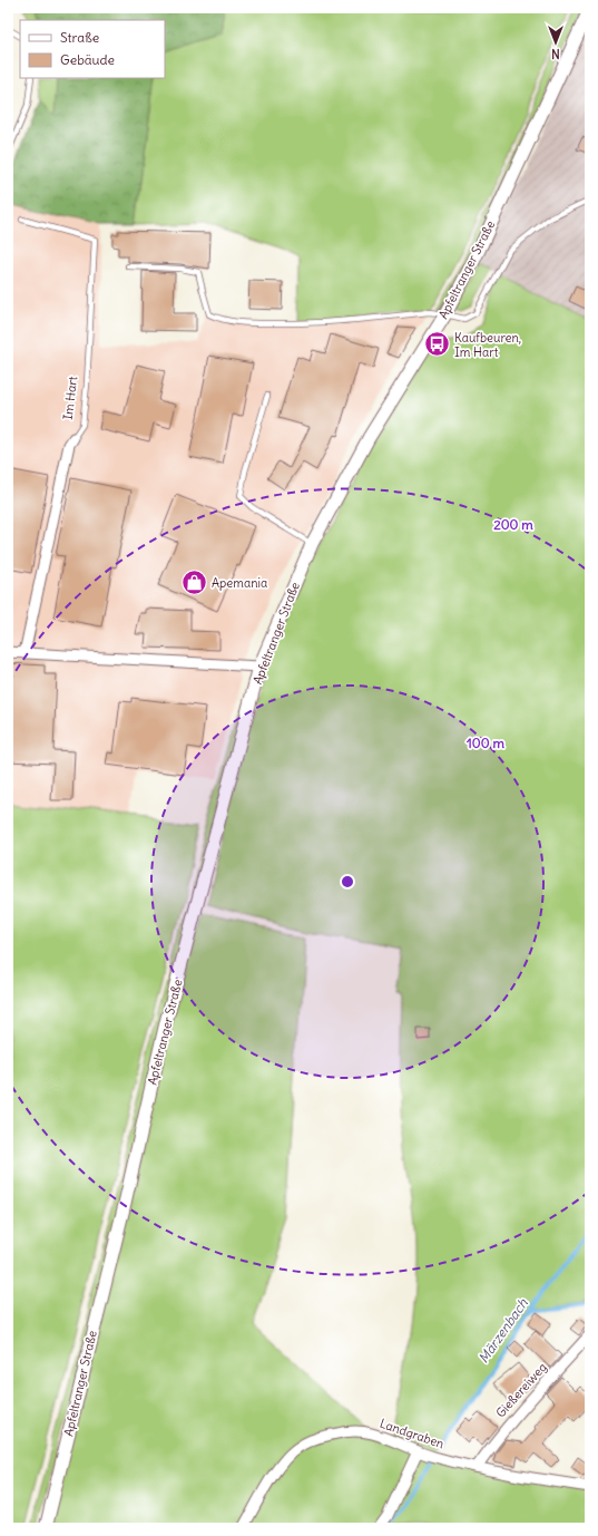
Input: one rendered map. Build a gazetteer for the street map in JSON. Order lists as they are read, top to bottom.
{
  "streets": {
    "street": [
      "Apfeltranger Straße",
      "Im Hart",
      "Gießereiweg",
      "Landgraben"
    ]
  },
  "crossings": [
    ["Gießereiweg", "Landgraben"]
  ],
  "water": ["Märzenbach"],
  "places": {
    "bus stop": ["Kaufbeuren, Im Hart"],
    "shop": ["Apemania"]
  },
  "legend": ["Straße", "Gebäude"],
  "north": "bottom",
  "rings": ["200 m", "100 m"]
}
